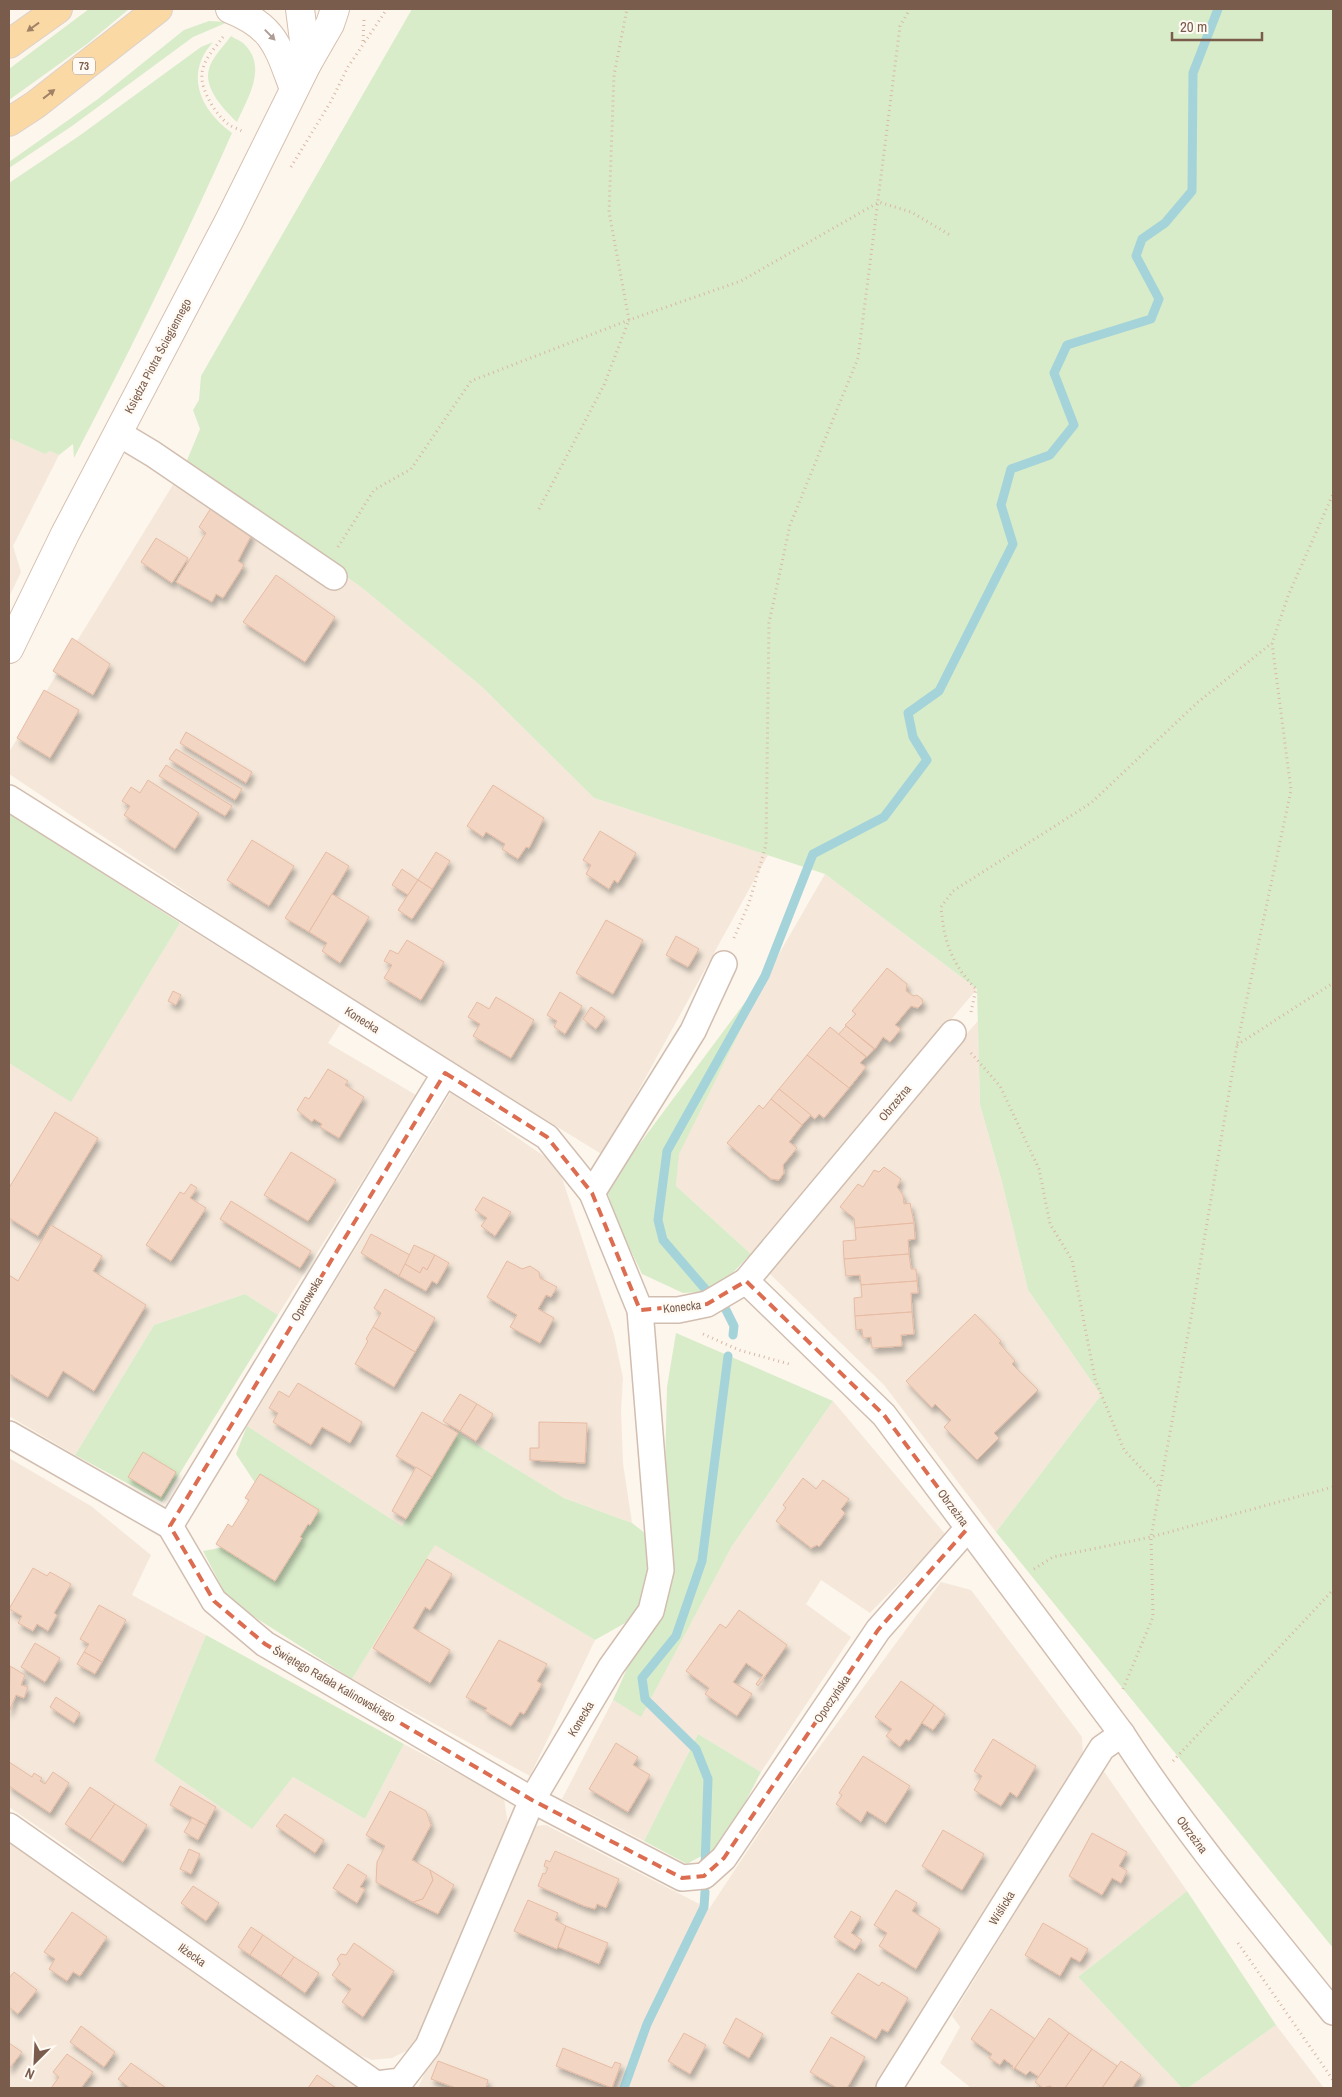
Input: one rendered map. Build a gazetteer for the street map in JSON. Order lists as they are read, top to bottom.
{
  "streets": {
    "main road": ["73"],
    "street": [
      "Księdza Piotra Ściegiennego",
      "Konecka",
      "Obrzeżna",
      "Opatowska",
      "Świętego Rafała Kalinowskiego",
      "Opoczyńska",
      "Wiślicka",
      "Iłżecka"
    ]
  },
  "crossings": [
    ["Konecka", "Obrzeżna"],
    ["Konecka", "Opatowska"],
    ["Konecka", "Świętego Rafała Kalinowskiego"],
    ["Konecka", "Iłżecka"],
    ["Obrzeżna", "Opoczyńska"],
    ["Obrzeżna", "Wiślicka"],
    ["Opatowska", "Świętego Rafała Kalinowskiego"],
    ["Świętego Rafała Kalinowskiego", "Opoczyńska"]
  ],
  "scale_bar": "20 m",
  "north": "bottom left"
}
